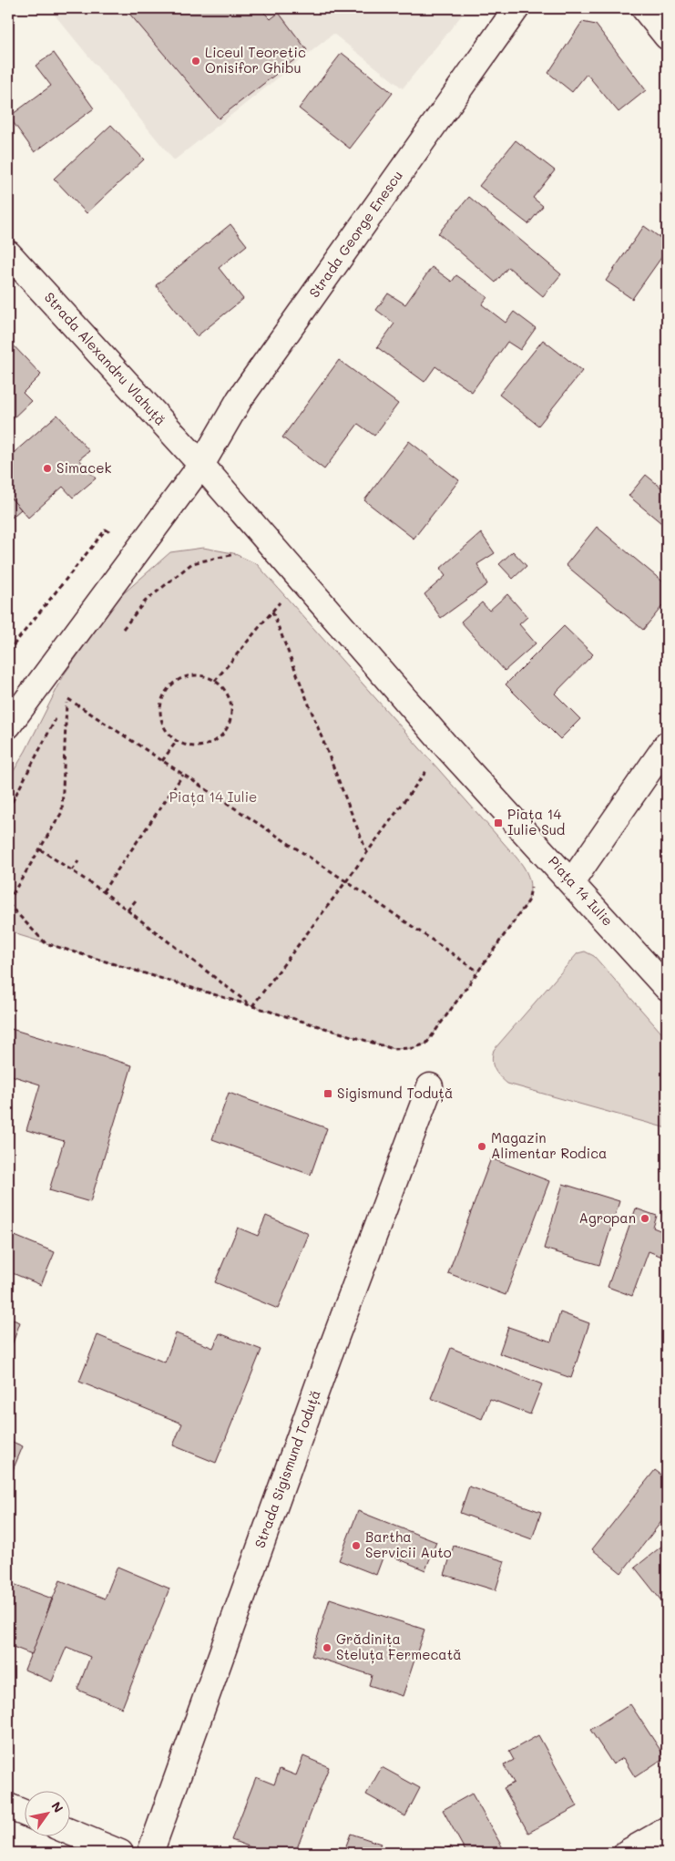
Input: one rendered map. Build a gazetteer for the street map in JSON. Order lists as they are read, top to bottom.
{
  "streets": {
    "street": [
      "Strada George Enescu",
      "Strada Alexandru Vlahuță",
      "Piața 14 Iulie",
      "Strada Sigismund Toduță"
    ]
  },
  "crossings": [
    ["Strada George Enescu", "Strada Alexandru Vlahuță"],
    ["Strada George Enescu", "Piața 14 Iulie"],
    ["Strada Alexandru Vlahuță", "Piața 14 Iulie"]
  ],
  "parks": ["Piața 14 Iulie"],
  "places": {
    "other": [
      "Liceul Teoretic Onisifor Ghibu",
      "Simacek",
      "Magazin Alimentar Rodica",
      "Agropan",
      "Bartha Servicii Auto",
      "Grădinița Steluța Fermecată"
    ],
    "transit": ["Piața 14 Iulie Sud", "Sigismund Toduță"]
  },
  "north": "top right"
}
